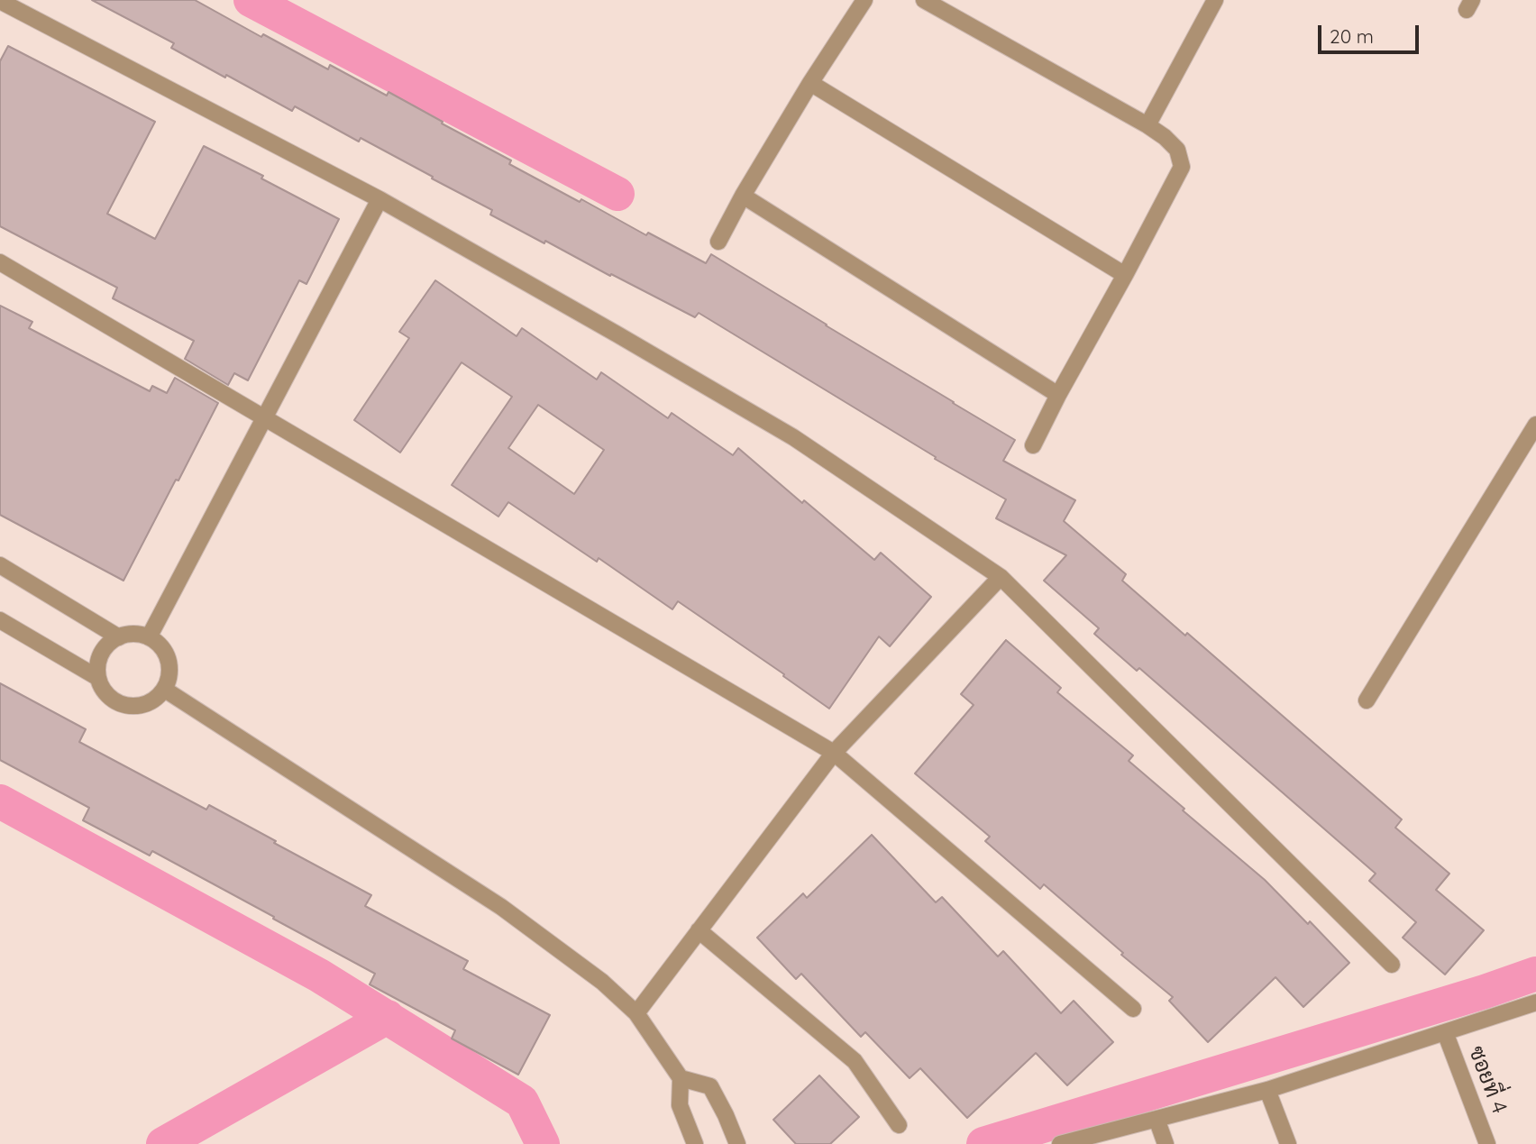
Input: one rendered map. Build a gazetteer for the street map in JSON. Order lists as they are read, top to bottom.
{
  "streets": {
    "street": ["ซอยที่ 4"]
  },
  "scale_bar": "20 m"
}
